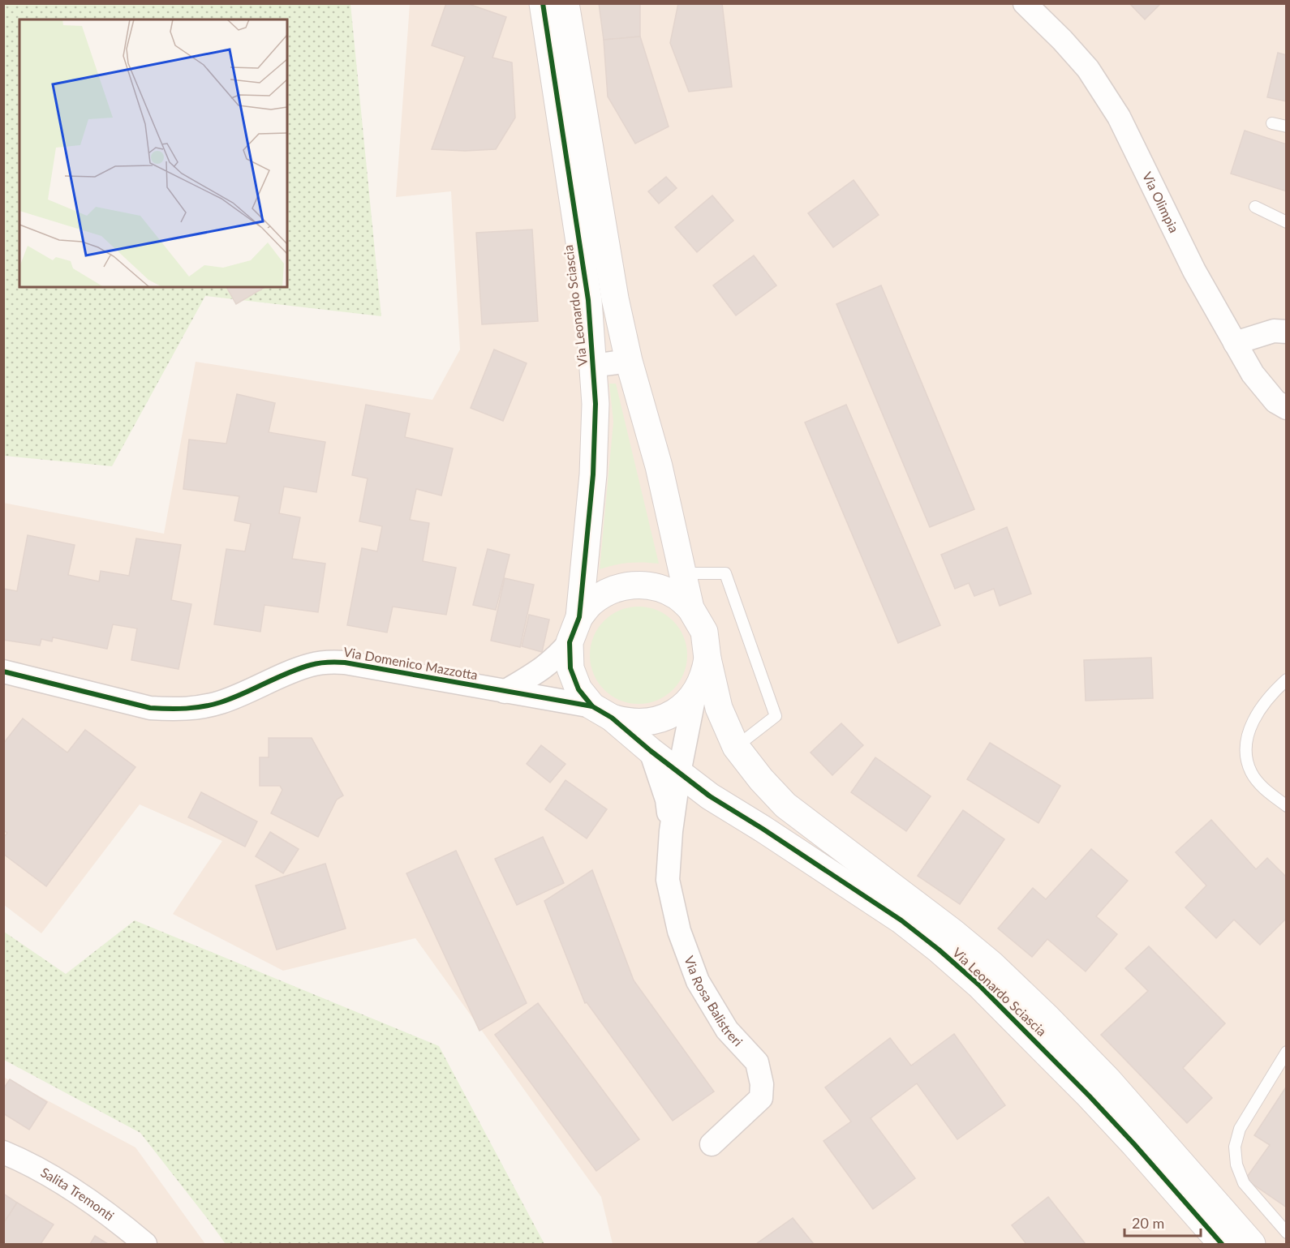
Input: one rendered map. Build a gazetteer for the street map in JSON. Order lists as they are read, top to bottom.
{
  "streets": {
    "street": [
      "Via Olimpia",
      "Via Leonardo Sciascia",
      "Via Domenico Mazzotta",
      "Via Rosa Balistreri",
      "Salita Tremonti"
    ]
  },
  "crossings": [
    ["Via Leonardo Sciascia", "Via Domenico Mazzotta"]
  ],
  "scale_bar": "20 m"
}
